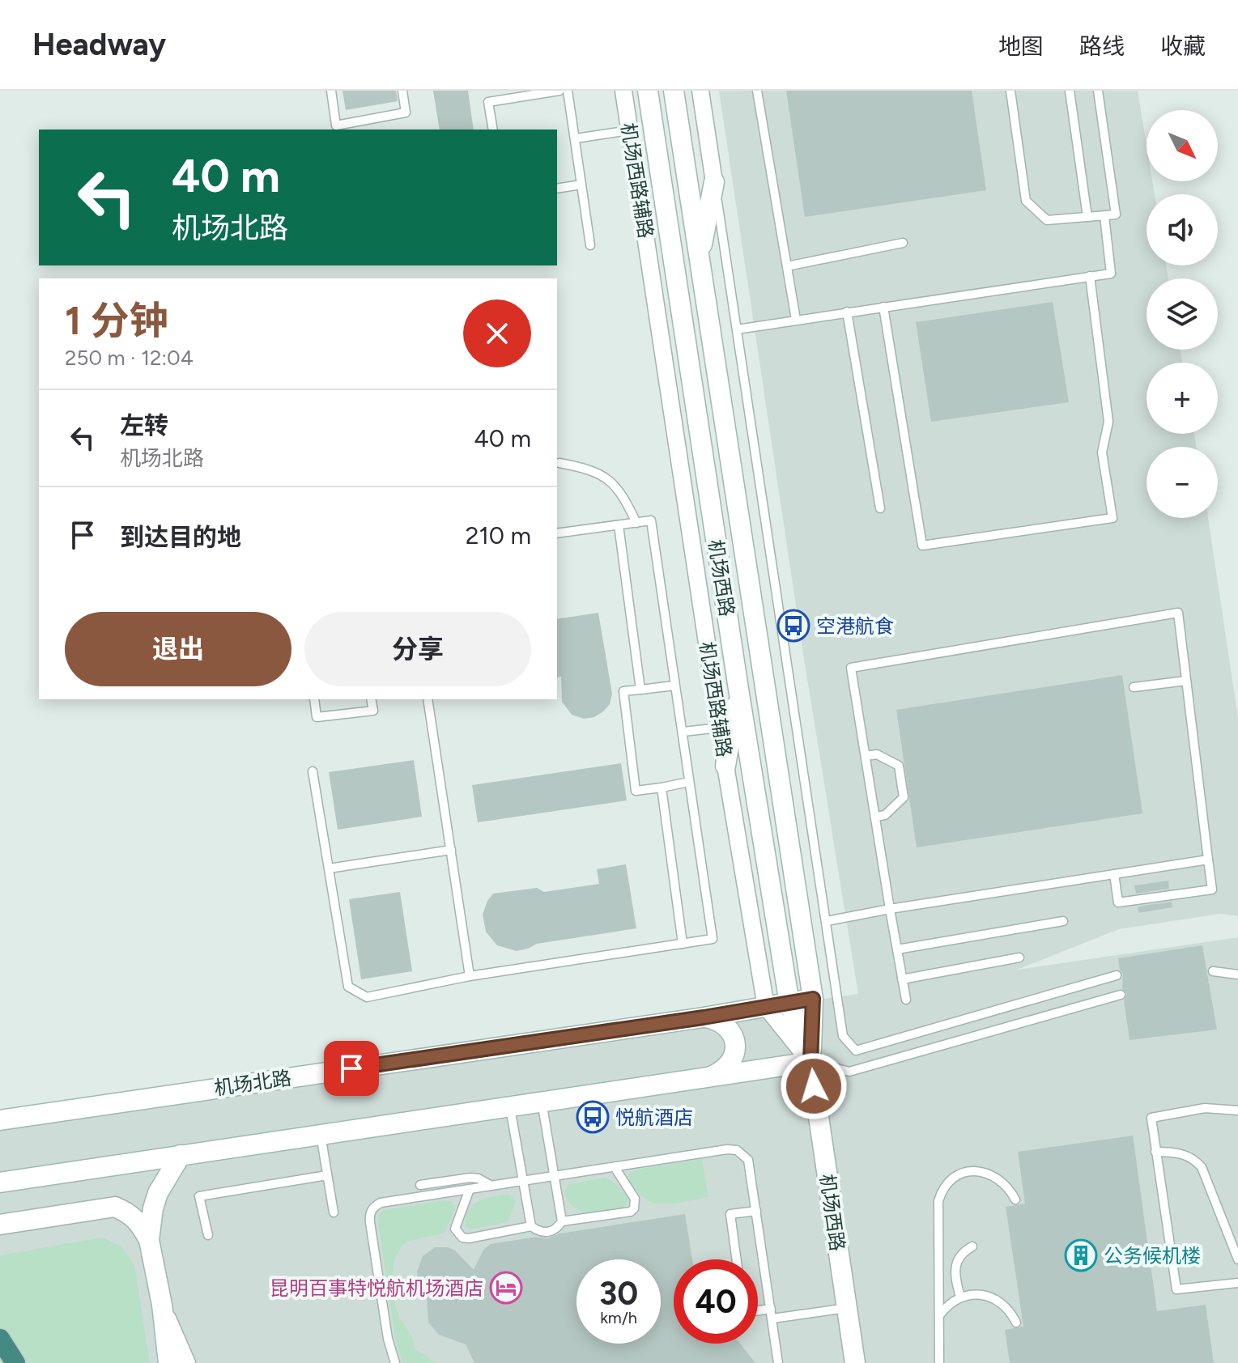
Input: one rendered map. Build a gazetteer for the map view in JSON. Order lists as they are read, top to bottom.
{
  "streets": {
    "main road": ["机场西路", "机场北路"],
    "street": ["机场西路辅路"]
  },
  "crossings": [
    ["机场西路辅路", "机场西路"],
    ["机场西路辅路", "机场北路"],
    ["机场西路", "机场北路"]
  ],
  "places": {
    "bus stop": ["空港航食", "悦航酒店"],
    "building": ["公务候机楼"],
    "hotel": ["昆明百事特悦航机场酒店"]
  },
  "north": "bottom right",
  "page": {
    "header": "Headway",
    "nav": ["地图", "路线", "收藏"],
    "map_buttons": ["+", "−"],
    "turn": ["40 m", "机场北路"],
    "heading": ["1 分钟", "250 m · 12:04"],
    "list": [
      {
        "name": "左转",
        "note": "机场北路",
        "value": "40 m"
      },
      {
        "name": "到达目的地",
        "value": "210 m"
      }
    ],
    "buttons": ["退出", "分享"],
    "speed": "30 km/h",
    "limit": "40"
  }
}
